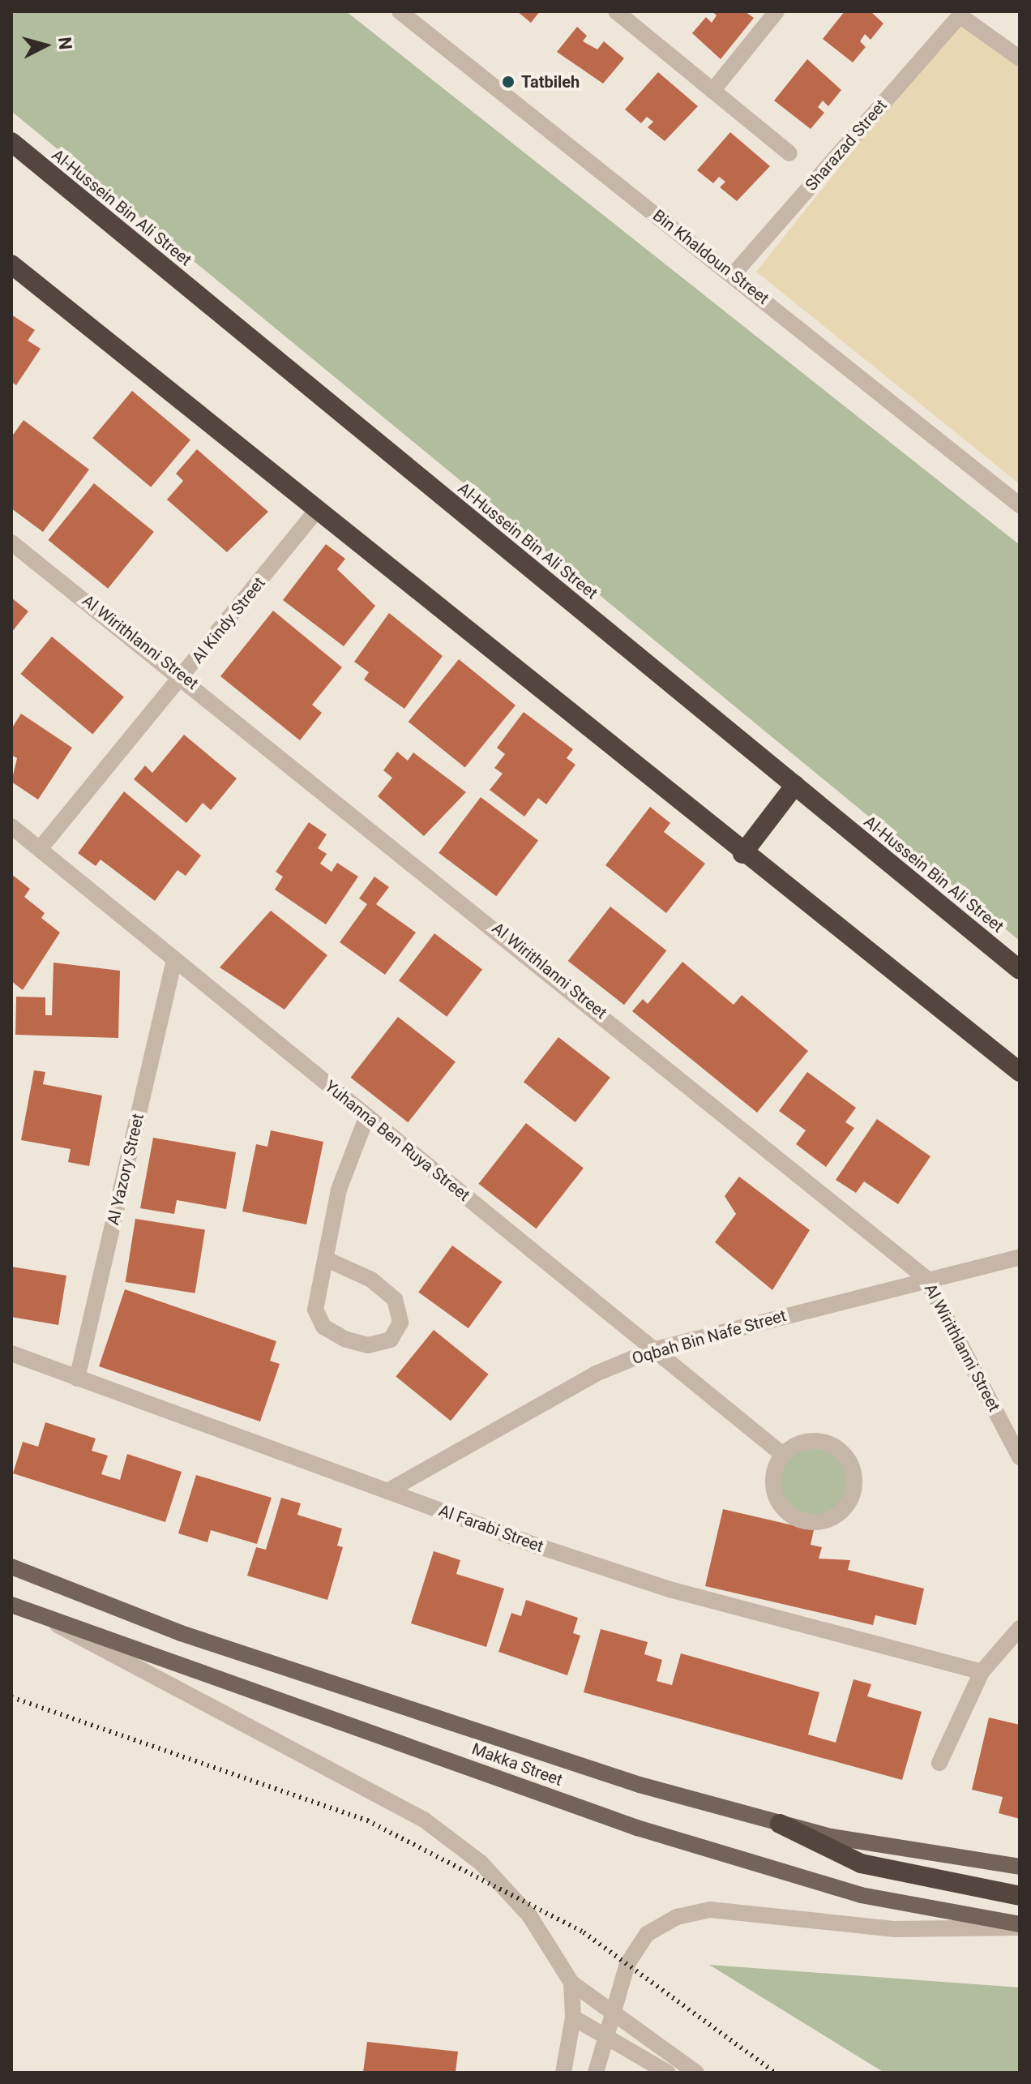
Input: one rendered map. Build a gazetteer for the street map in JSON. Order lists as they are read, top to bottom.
{
  "streets": {
    "highway": ["Al-Hussein Bin Ali Street"],
    "main road": ["Makka Street"],
    "street": [
      "Sharazad Street",
      "Bin Khaldoun Street",
      "Al Kindy Street",
      "Al Wirithlanni Street",
      "Yuhanna Ben Ruya Street",
      "Al Yazory Street",
      "Oqbah Bin Nafe Street",
      "Al Farabi Street"
    ]
  },
  "crossings": [
    ["Sharazad Street", "Bin Khaldoun Street"],
    ["Al Kindy Street", "Al Wirithlanni Street"],
    ["Al Kindy Street", "Yuhanna Ben Ruya Street"],
    ["Al Wirithlanni Street", "Oqbah Bin Nafe Street"],
    ["Yuhanna Ben Ruya Street", "Al Yazory Street"],
    ["Yuhanna Ben Ruya Street", "Oqbah Bin Nafe Street"],
    ["Al Yazory Street", "Al Farabi Street"],
    ["Oqbah Bin Nafe Street", "Al Farabi Street"]
  ],
  "places": ["Tatbileh"],
  "north": "right"
}
